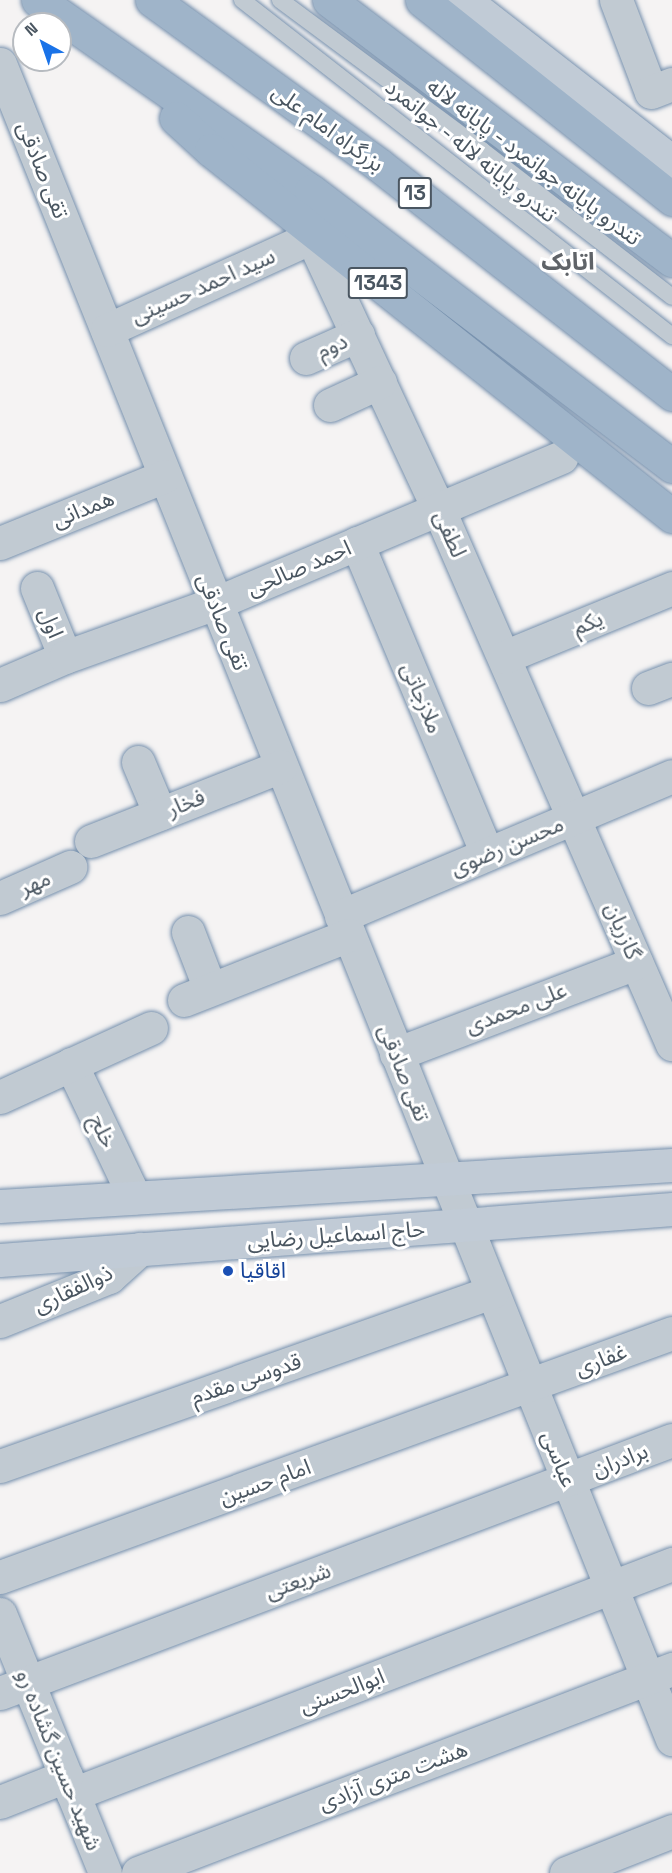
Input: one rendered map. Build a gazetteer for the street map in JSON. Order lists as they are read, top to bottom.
{
  "streets": {
    "highway": ["بزرگراه امام علی", "13", "1343"],
    "main road": ["حاج اسماعیل رضایی"],
    "street": [
      "تقی صادقی",
      "سید احمد حسینی",
      "دوم",
      "همدانی",
      "لطفی",
      "احمد صالحی",
      "اول",
      "یکم",
      "ملازجاتی",
      "فخار",
      "محسن رضوی",
      "مهر",
      "گازریان",
      "علی محمدی",
      "خلج",
      "ذوالفقاری",
      "غفاری",
      "قدوسی مقدم",
      "عباسی",
      "برادران",
      "امام حسین",
      "شریعتی",
      "ابوالحسنی",
      "شهید حسین گشاده رو",
      "هشت متری آزادی"
    ],
    "lane": ["تندرو پایانه لاله - جوانمرد", "تندرو پایانه جوانمرد - پایانه لاله"]
  },
  "crossings": [
    ["تقی صادقی", "سید احمد حسینی"],
    ["تقی صادقی", "همدانی"],
    ["تقی صادقی", "احمد صالحی"],
    ["تقی صادقی", "فخار"],
    ["تقی صادقی", "محسن رضوی"],
    ["تقی صادقی", "علی محمدی"],
    ["تقی صادقی", "عباسی"],
    ["سید احمد حسینی", "لطفی"],
    ["دوم", "لطفی"],
    ["لطفی", "احمد صالحی"],
    ["لطفی", "یکم"],
    ["لطفی", "محسن رضوی"],
    ["لطفی", "گازریان"],
    ["احمد صالحی", "اول"],
    ["احمد صالحی", "ملازجاتی"],
    ["ملازجاتی", "محسن رضوی"],
    ["محسن رضوی", "گازریان"],
    ["گازریان", "علی محمدی"],
    ["حاج اسماعیل رضایی", "ذوالفقاری"],
    ["حاج اسماعیل رضایی", "عباسی"],
    ["غفاری", "عباسی"],
    ["غفاری", "امام حسین"],
    ["قدوسی مقدم", "عباسی"],
    ["عباسی", "برادران"],
    ["عباسی", "امام حسین"],
    ["عباسی", "شریعتی"],
    ["عباسی", "ابوالحسنی"],
    ["عباسی", "هشت متری آزادی"],
    ["برادران", "شریعتی"],
    ["شریعتی", "شهید حسین گشاده رو"],
    ["ابوالحسنی", "شهید حسین گشاده رو"]
  ],
  "districts": ["اتابک"],
  "places": ["اقاقیا"],
  "north": "top left"
}
